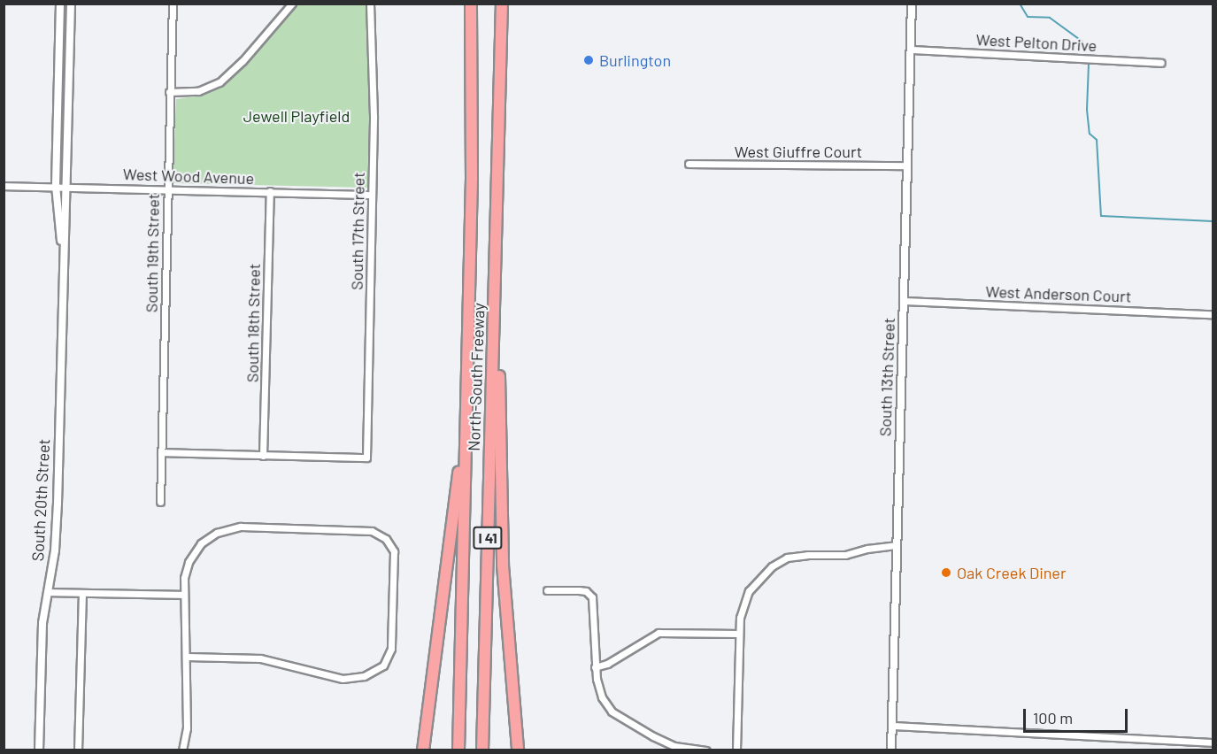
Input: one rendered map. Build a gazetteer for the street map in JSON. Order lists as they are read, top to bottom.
{
  "streets": {
    "highway": ["North-South Freeway", "I 41"],
    "street": [
      "West Pelton Drive",
      "West Giuffre Court",
      "West Wood Avenue",
      "South 17th Street",
      "South 19th Street",
      "West Anderson Court",
      "South 18th Street",
      "South 13th Street",
      "South 20th Street"
    ]
  },
  "crossings": [
    ["West Pelton Drive", "South 13th Street"],
    ["West Giuffre Court", "South 13th Street"],
    ["West Wood Avenue", "South 17th Street"],
    ["West Wood Avenue", "South 19th Street"],
    ["West Wood Avenue", "South 18th Street"],
    ["West Wood Avenue", "South 20th Street"],
    ["South 17th Street", "South 18th Street"],
    ["West Anderson Court", "South 13th Street"]
  ],
  "parks": ["Jewell Playfield"],
  "places": ["Burlington", "Oak Creek Diner"],
  "scale_bar": "100 m"
}
